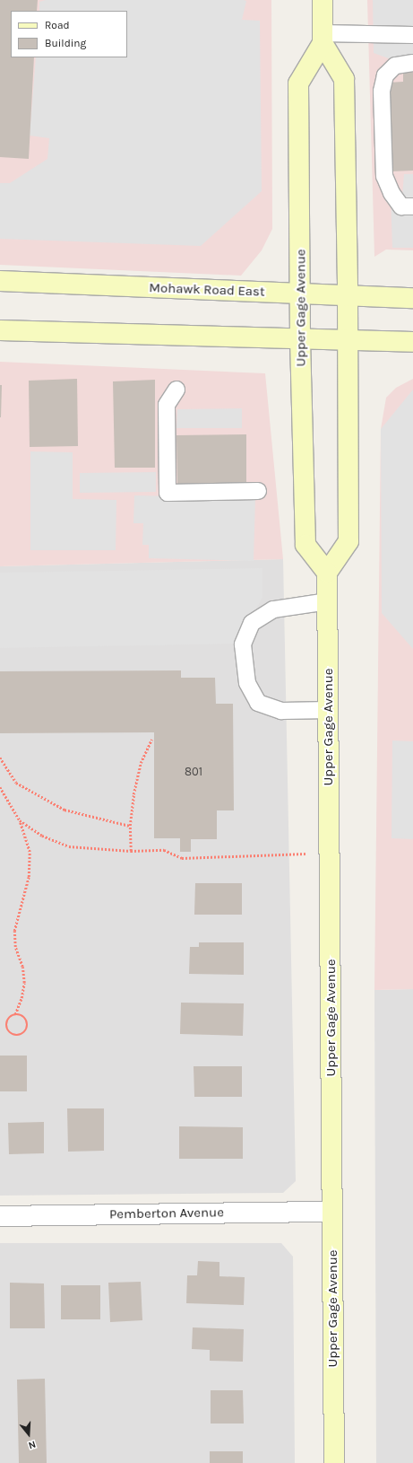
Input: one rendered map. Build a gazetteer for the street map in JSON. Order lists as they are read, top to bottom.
{
  "streets": {
    "main road": ["Mohawk Road East", "Upper Gage Avenue"],
    "street": ["Pemberton Avenue"]
  },
  "crossings": [
    ["Mohawk Road East", "Upper Gage Avenue"],
    ["Upper Gage Avenue", "Pemberton Avenue"]
  ],
  "house_numbers": ["801"],
  "legend": ["Road", "Building"],
  "north": "bottom"
}
